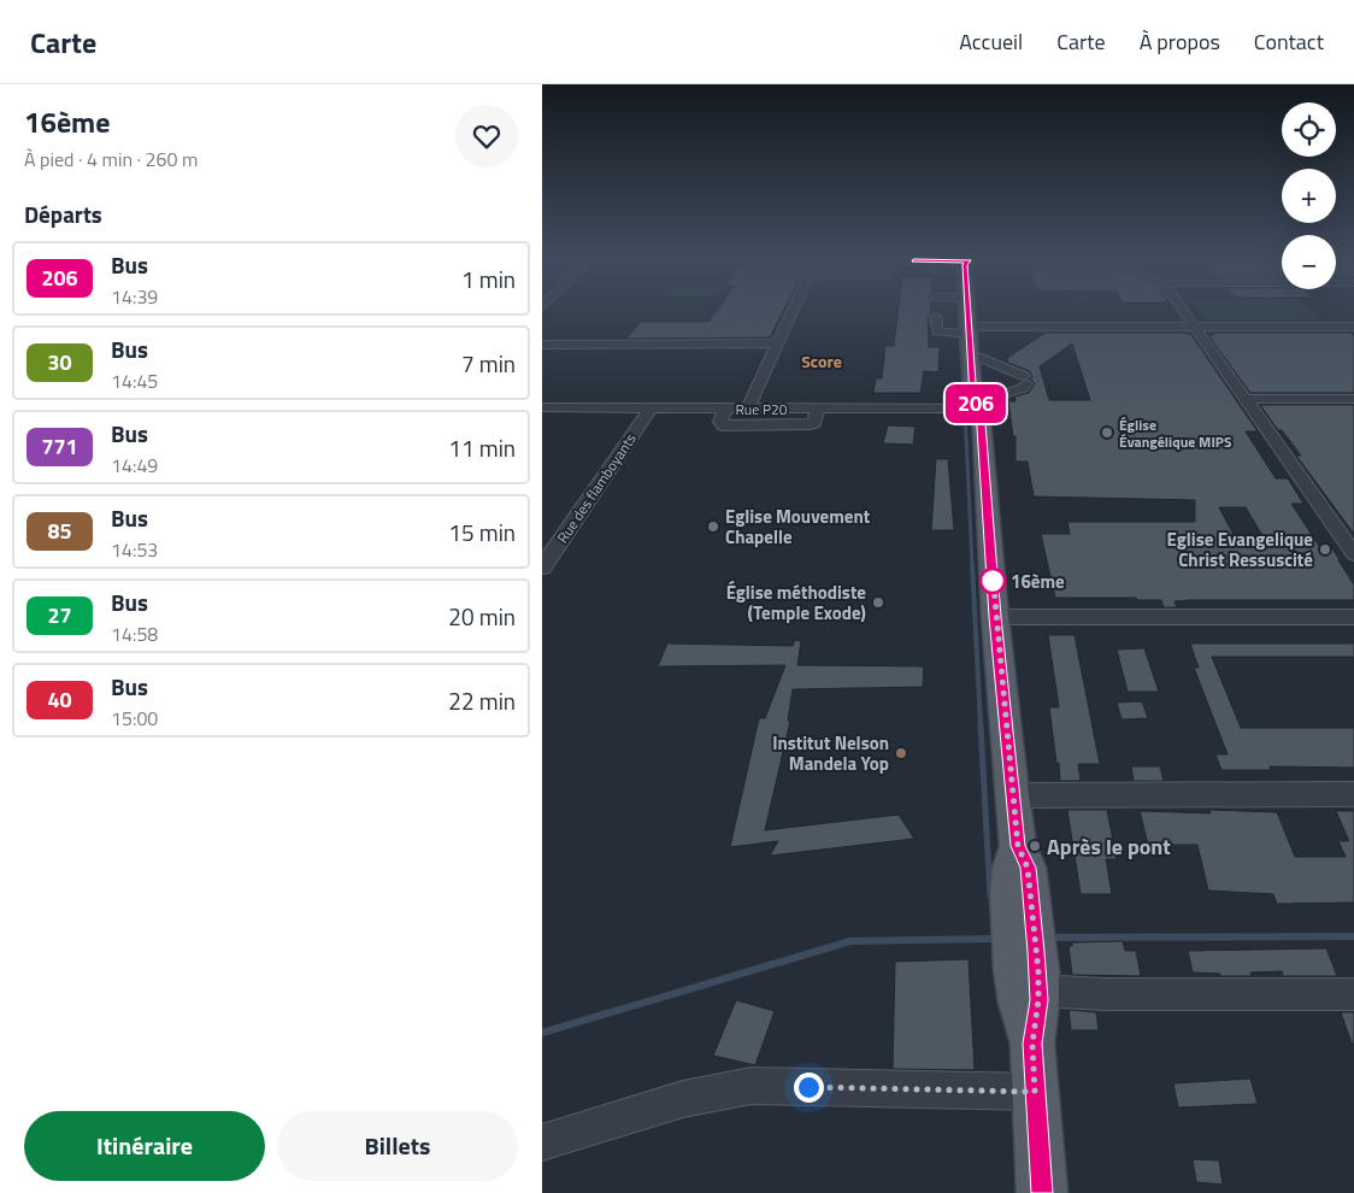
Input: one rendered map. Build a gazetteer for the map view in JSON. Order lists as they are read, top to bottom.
{
  "streets": {
    "street": ["Rue P20", "Rue des flamboyants"]
  },
  "crossings": [
    ["Rue P20", "Rue des flamboyants"]
  ],
  "districts": ["Score"],
  "places": [
    "Église Évangélique MIPS",
    "Eglise Mouvement Chapelle",
    "Eglise Evangelique Christ Ressuscité",
    "16ème",
    "Église méthodiste (Temple Exode)",
    "Institut Nelson Mandela Yop",
    "Après le pont"
  ],
  "lines": ["bus line 206"],
  "page": {
    "header": "Carte",
    "nav": [
      "Accueil",
      "Carte",
      "À propos",
      "Contact"
    ],
    "heading": [
      ["16ème", "À pied · 4 min · 260 m"],
      "Départs"
    ],
    "on_map": "206",
    "map_buttons": ["+", "−"],
    "list": [
      {
        "mark": "206",
        "name": "Bus",
        "note": "14:39",
        "value": "1 min"
      },
      {
        "mark": "30",
        "name": "Bus",
        "note": "14:45",
        "value": "7 min"
      },
      {
        "mark": "771",
        "name": "Bus",
        "note": "14:49",
        "value": "11 min"
      },
      {
        "mark": "85",
        "name": "Bus",
        "note": "14:53",
        "value": "15 min"
      },
      {
        "mark": "27",
        "name": "Bus",
        "note": "14:58",
        "value": "20 min"
      },
      {
        "mark": "40",
        "name": "Bus",
        "note": "15:00",
        "value": "22 min"
      }
    ],
    "buttons": ["Itinéraire", "Billets"]
  }
}
